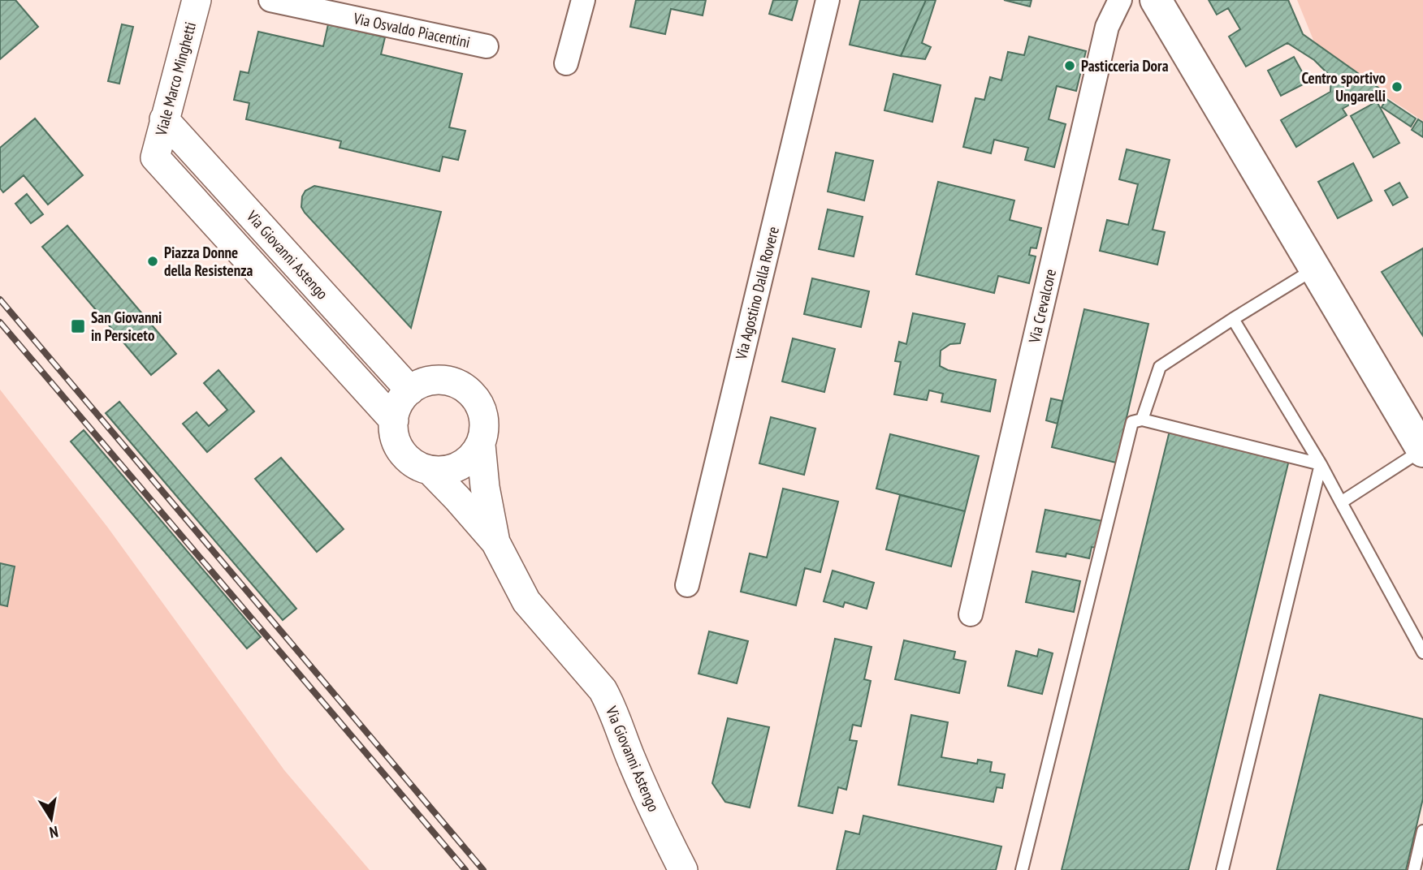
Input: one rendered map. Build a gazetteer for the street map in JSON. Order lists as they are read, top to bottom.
{
  "streets": {
    "street": [
      "Via Osvaldo Piacentini",
      "Viale Marco Minghetti",
      "Via Giovanni Astengo",
      "Via Agostino Dalla Rovere",
      "Via Crevalcore"
    ]
  },
  "crossings": [
    ["Viale Marco Minghetti", "Via Giovanni Astengo"]
  ],
  "places": {
    "other": ["Pasticceria Dora", "Centro sportivo Ungarelli", "Piazza Donne della Resistenza"],
    "transit": ["San Giovanni in Persiceto"]
  },
  "north": "bottom"
}
